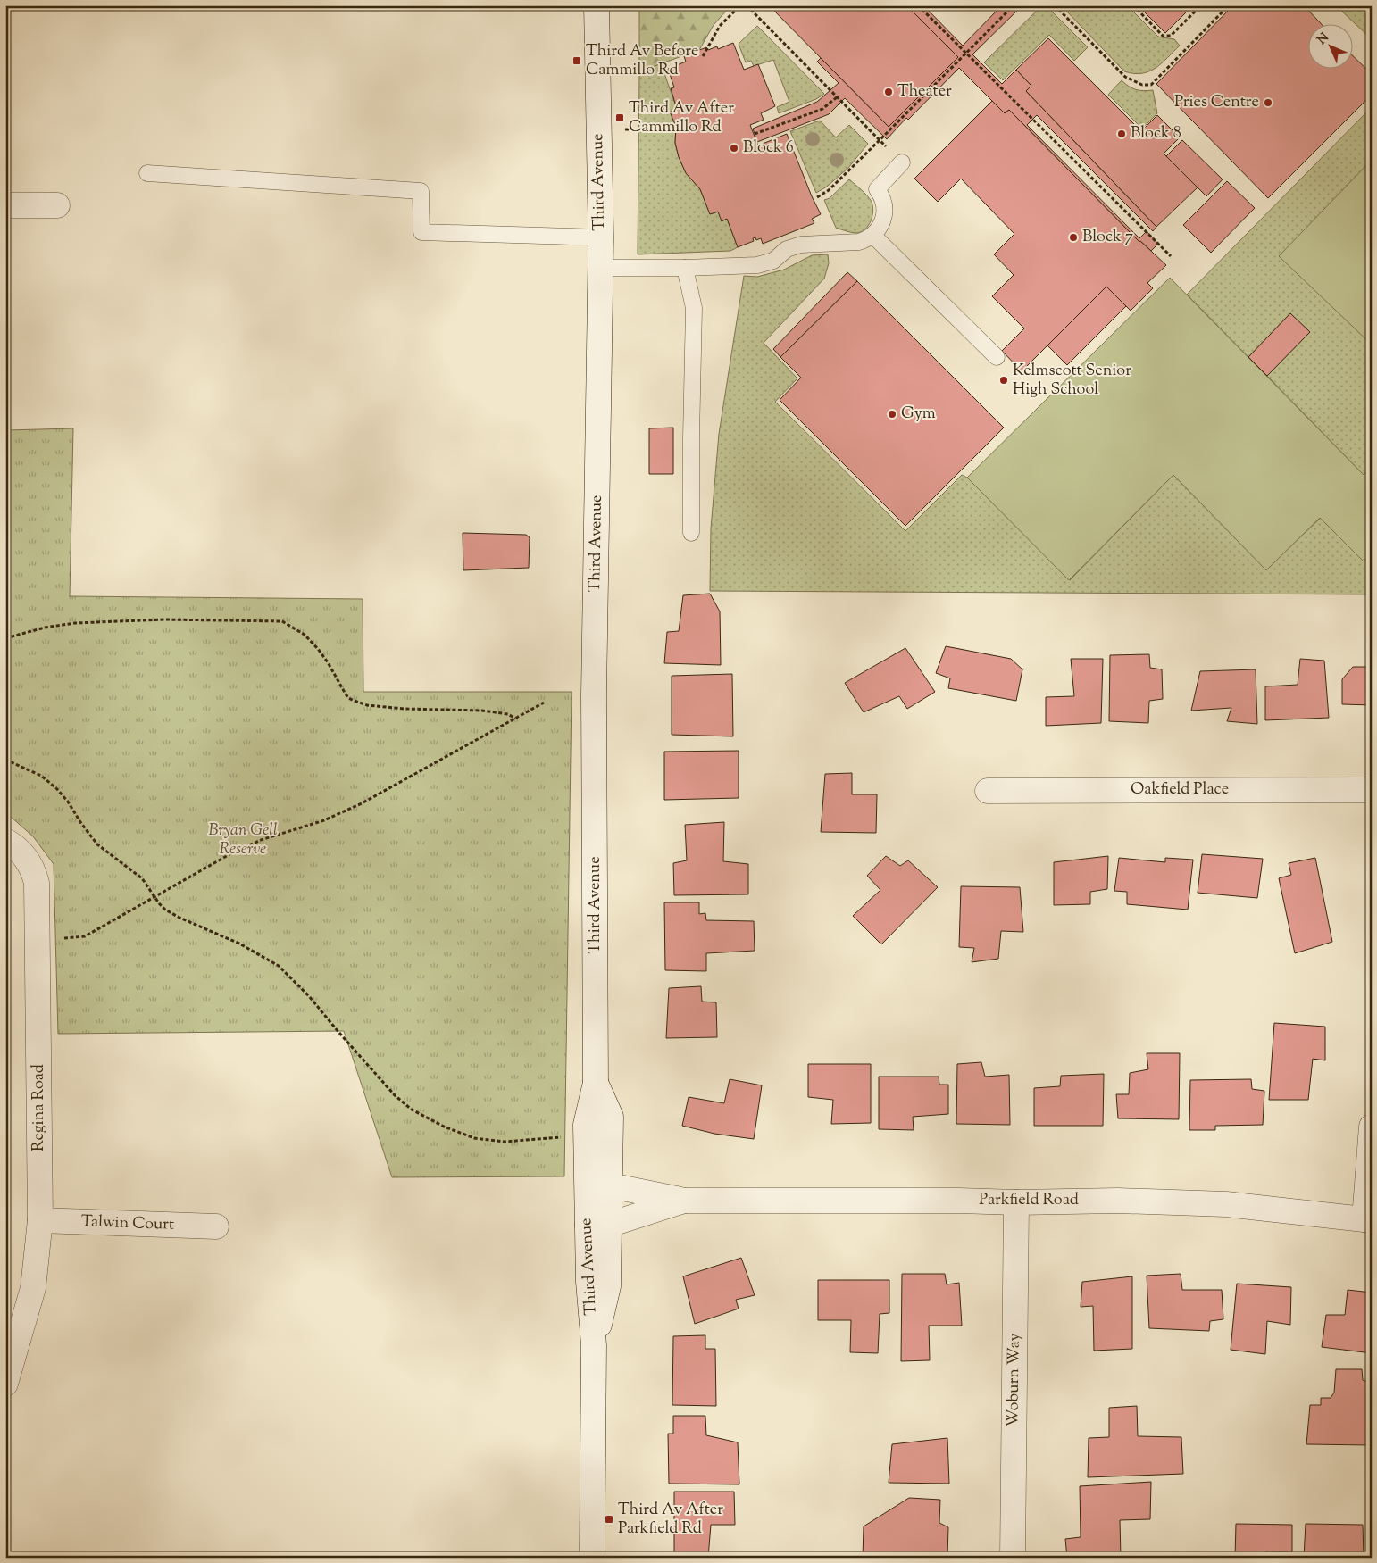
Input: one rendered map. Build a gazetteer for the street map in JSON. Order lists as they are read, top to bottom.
{
  "streets": {
    "street": [
      "Third Avenue",
      "Oakfield Place",
      "Regina Road",
      "Parkfield Road",
      "Talwin Court",
      "Woburn Way"
    ]
  },
  "crossings": [
    ["Third Avenue", "Parkfield Road"],
    ["Regina Road", "Talwin Court"],
    ["Parkfield Road", "Woburn Way"]
  ],
  "parks": ["Bryan Gell Reserve"],
  "places": {
    "transit": ["Third Av Before Cammillo Rd", "Third Av After Cammillo Rd", "Third Av After Parkfield Rd"],
    "other": [
      "Theater",
      "Pries Centre",
      "Block 8",
      "Block 6",
      "Block 7",
      "Kelmscott Senior High School",
      "Gym"
    ]
  },
  "north": "top left"
}
